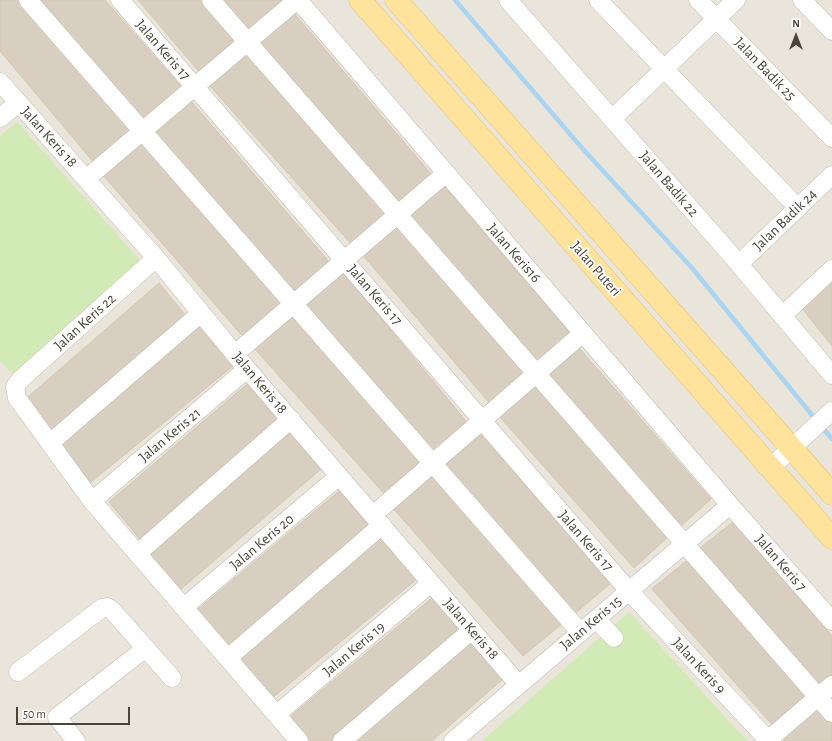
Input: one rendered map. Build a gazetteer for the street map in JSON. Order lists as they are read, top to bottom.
{
  "streets": {
    "main road": ["Jalan Puteri"],
    "street": [
      "Jalan Keris 17",
      "Jalan Badik 25",
      "Jalan Keris 18",
      "Jalan Badik 22",
      "Jalan Badik 24",
      "Jalan Keris16",
      "Jalan Keris 22",
      "Jalan Keris 21",
      "Jalan Keris 20",
      "Jalan Keris 7",
      "Jalan Keris 15",
      "Jalan Keris 19",
      "Jalan Keris 9"
    ]
  },
  "crossings": [
    ["Jalan Keris 17", "Jalan Keris 15"],
    ["Jalan Keris 17", "Jalan Keris 9"],
    ["Jalan Keris 18", "Jalan Keris 22"],
    ["Jalan Keris 18", "Jalan Keris 21"],
    ["Jalan Keris 18", "Jalan Keris 20"],
    ["Jalan Keris 18", "Jalan Keris 15"],
    ["Jalan Keris 18", "Jalan Keris 19"],
    ["Jalan Badik 22", "Jalan Badik 24"],
    ["Jalan Keris16", "Jalan Keris 7"],
    ["Jalan Keris16", "Jalan Keris 15"],
    ["Jalan Keris 7", "Jalan Keris 15"],
    ["Jalan Keris 15", "Jalan Keris 9"]
  ],
  "scale_bar": "50 m",
  "north": "top"
}
